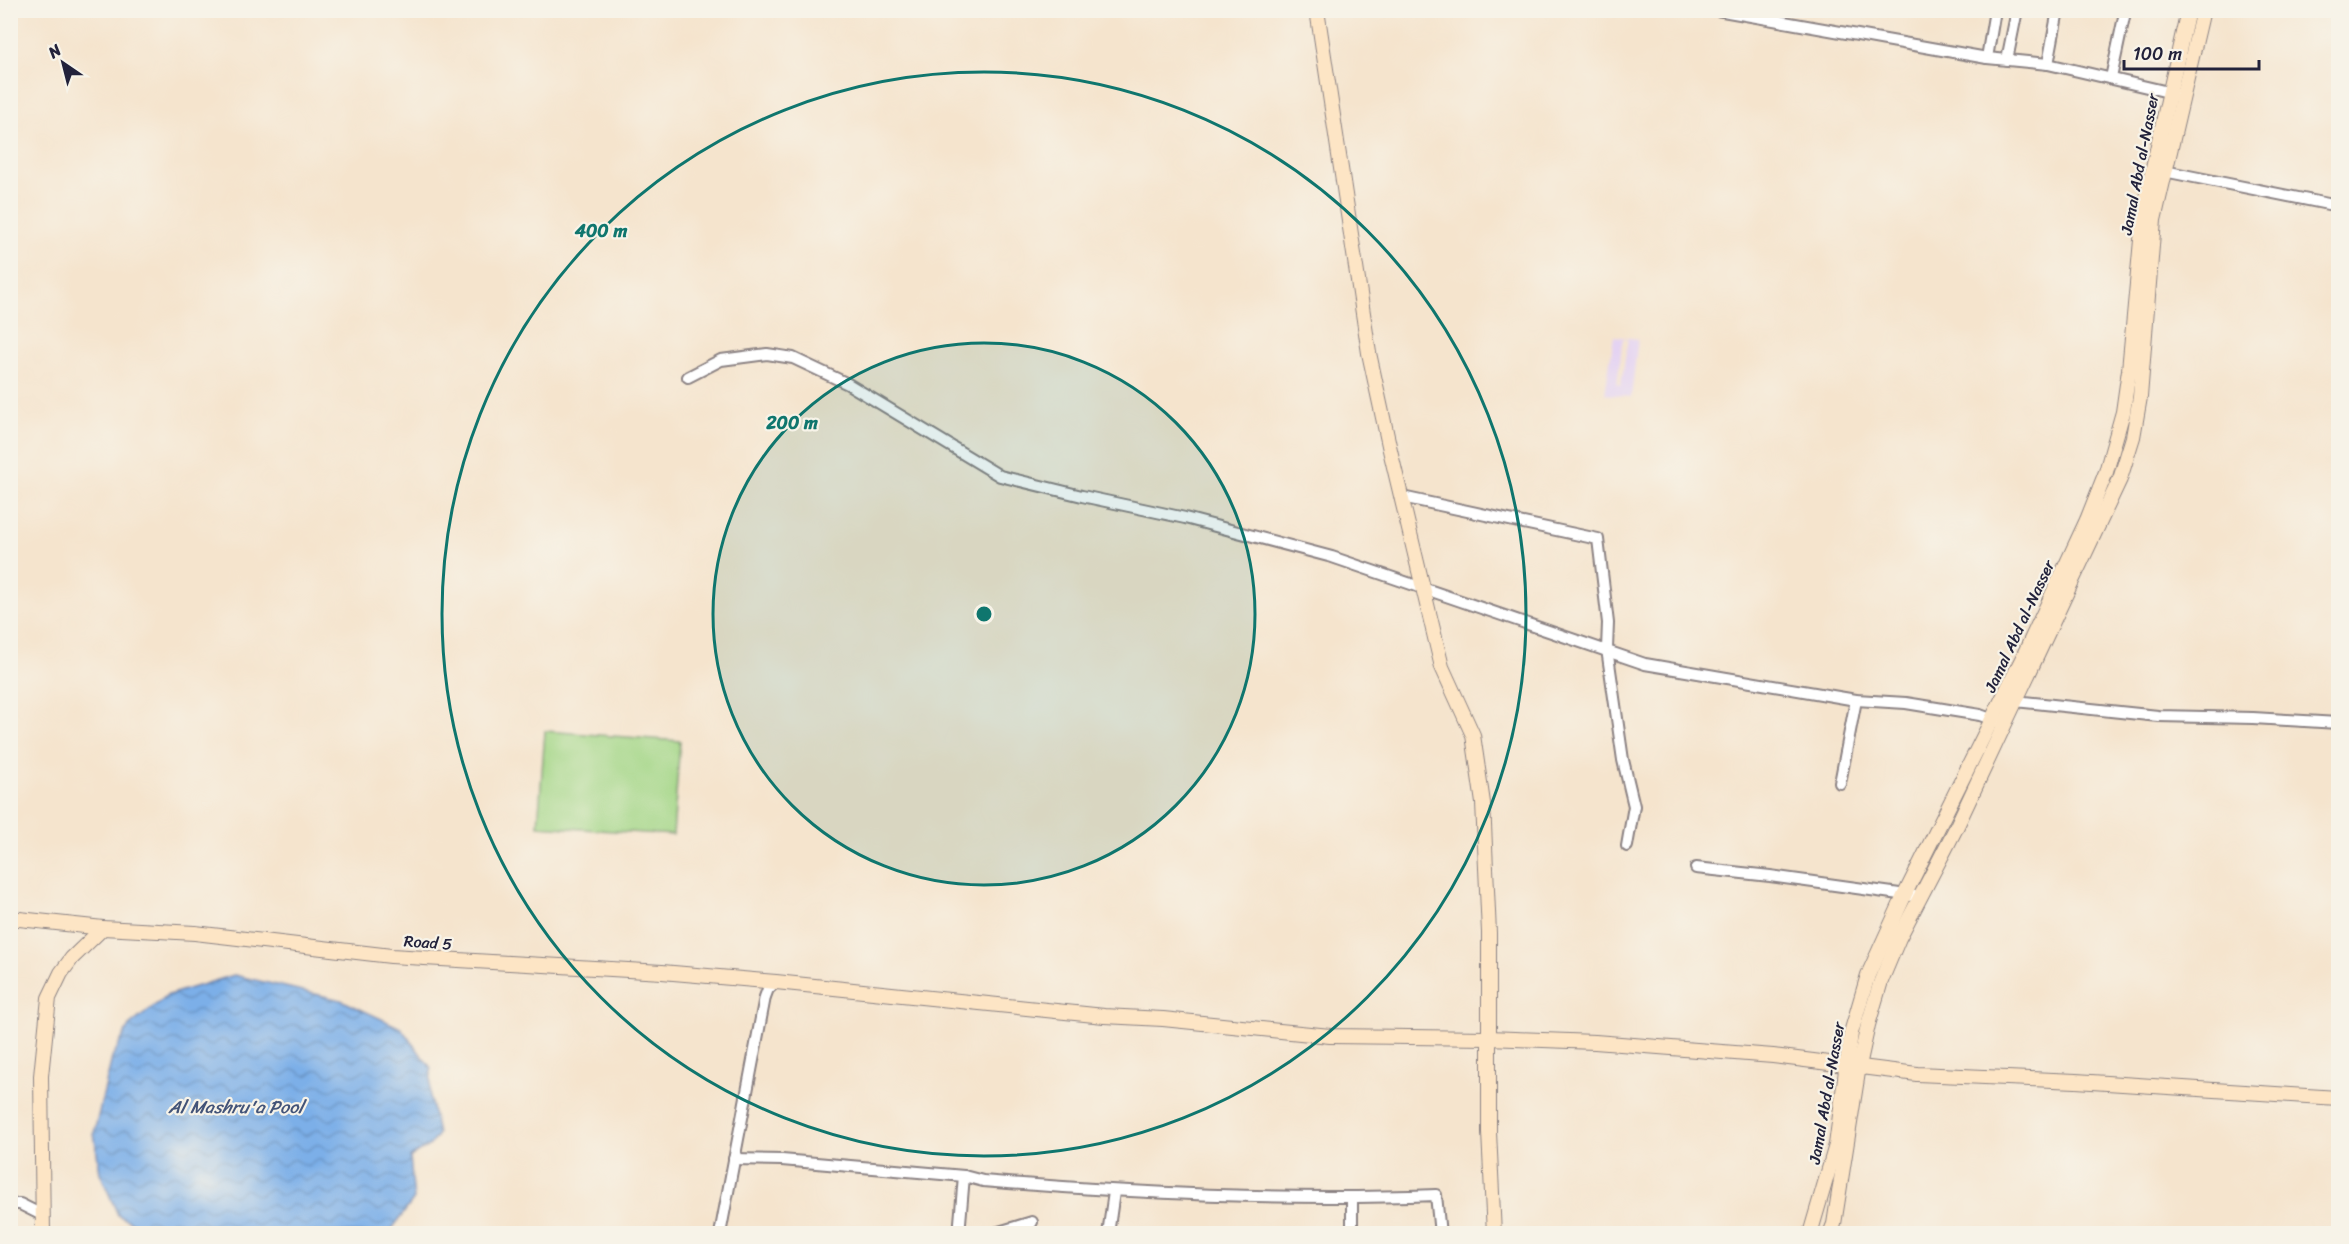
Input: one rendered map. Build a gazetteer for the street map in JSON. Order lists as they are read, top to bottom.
{
  "streets": {
    "main road": ["Jamal Abd al-Nasser", "Road 5"]
  },
  "crossings": [
    ["Jamal Abd al-Nasser", "Road 5"]
  ],
  "water": ["Al Mashru'a Pool"],
  "scale_bar": "100 m",
  "north": "top left",
  "rings": ["400 m", "200 m"]
}
